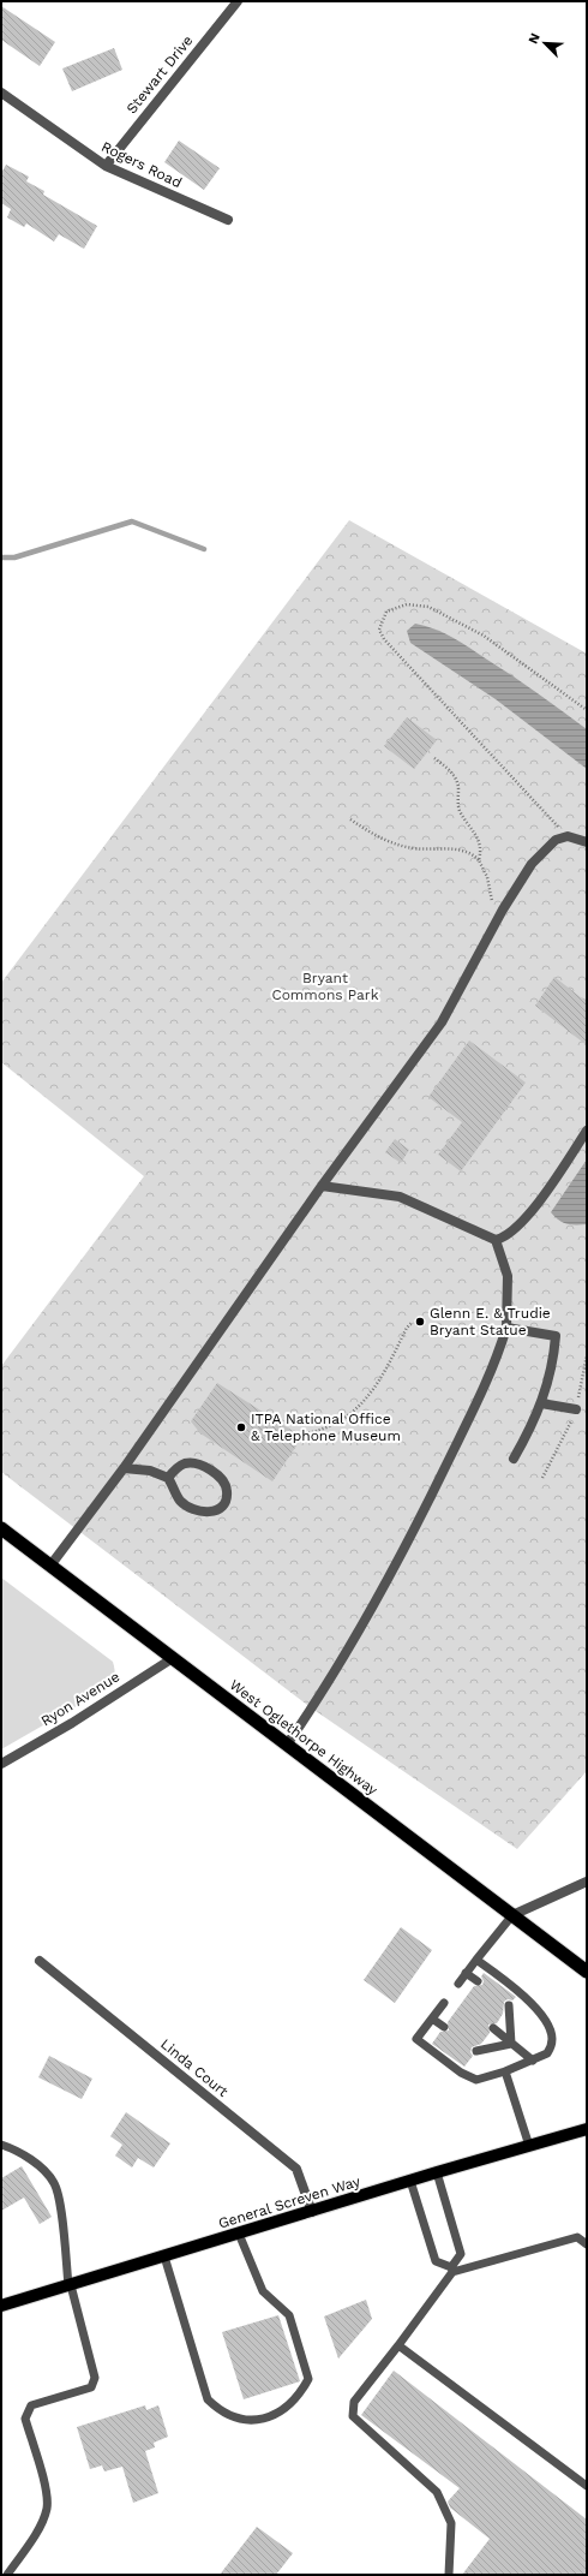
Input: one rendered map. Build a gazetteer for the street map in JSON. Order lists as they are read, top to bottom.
{
  "streets": {
    "highway": ["West Oglethorpe Highway"],
    "main road": ["General Screven Way"],
    "street": [
      "Stewart Drive",
      "Rogers Road",
      "Ryon Avenue",
      "Linda Court"
    ]
  },
  "crossings": [
    ["Stewart Drive", "Rogers Road"],
    ["Ryon Avenue", "West Oglethorpe Highway"],
    ["Linda Court", "General Screven Way"]
  ],
  "parks": ["Bryant Commons Park"],
  "places": ["Glenn E. & Trudie Bryant Statue", "ITPA National Office & Telephone Museum"],
  "north": "top left"
}
